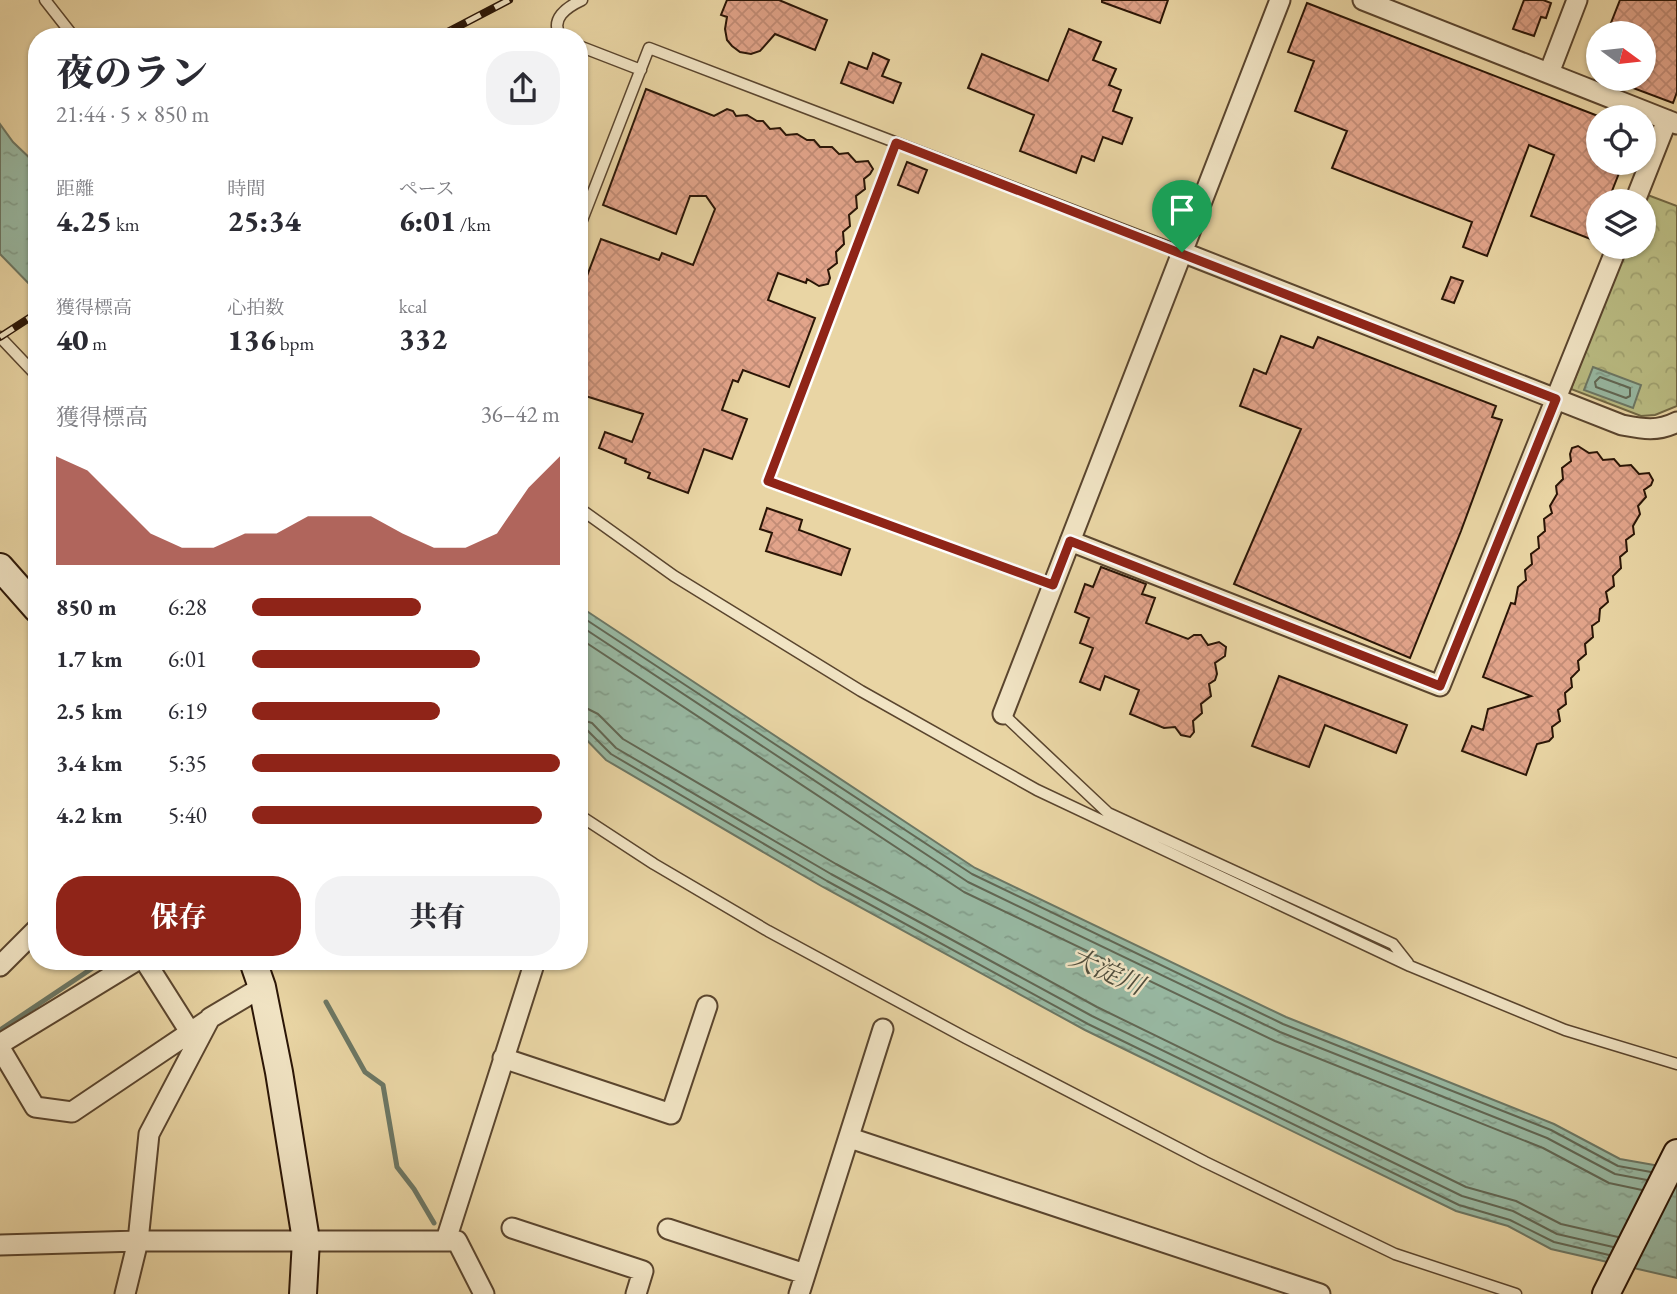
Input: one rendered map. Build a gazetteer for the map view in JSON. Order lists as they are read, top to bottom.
{
  "water": ["大淀川"],
  "north": "right",
  "page": {
    "heading": ["夜のラン", "21:44 · 5 × 850 m"],
    "stats": [
      ["距離", "4.25 km"],
      ["時間", "25:34"],
      ["ペース", "6:01 /km"],
      ["獲得標高", "40 m"],
      ["心拍数", "136 bpm"],
      ["kcal", "332"]
    ],
    "chart": ["獲得標高", "36–42 m"],
    "list": [
      {
        "name": "850 m",
        "note": "6:28"
      },
      {
        "name": "1.7 km",
        "note": "6:01"
      },
      {
        "name": "2.5 km",
        "note": "6:19"
      },
      {
        "name": "3.4 km",
        "note": "5:35"
      },
      {
        "name": "4.2 km",
        "note": "5:40"
      }
    ],
    "buttons": ["保存", "共有"]
  }
}
